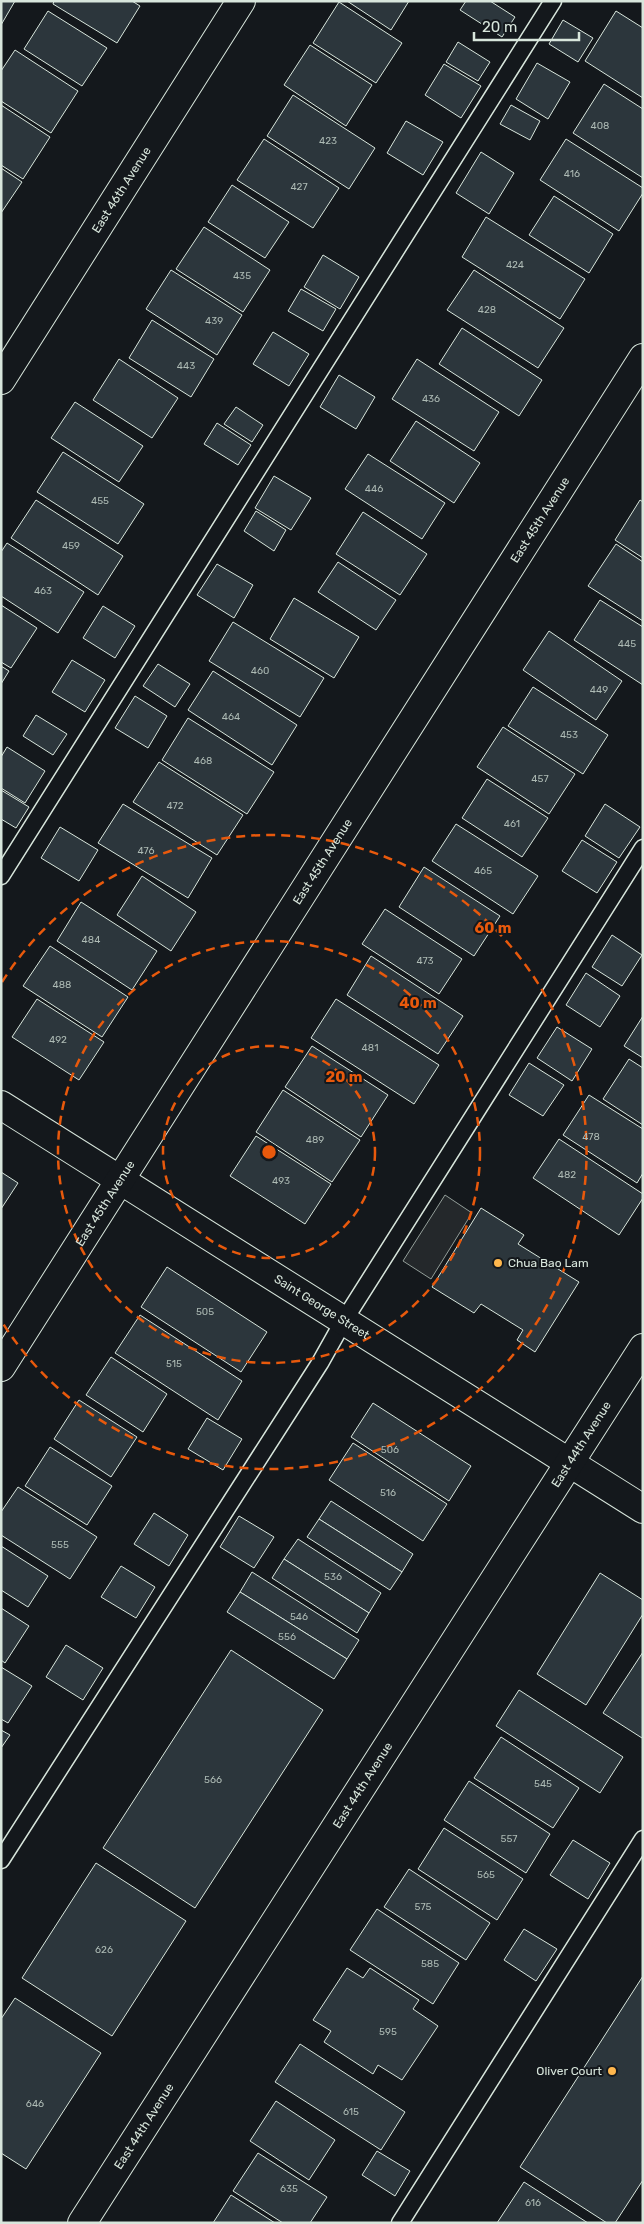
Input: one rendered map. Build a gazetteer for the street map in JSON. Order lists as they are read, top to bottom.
{
  "streets": {
    "street": [
      "East 46th Avenue",
      "East 45th Avenue",
      "Saint George Street",
      "East 44th Avenue"
    ]
  },
  "crossings": [
    ["East 45th Avenue", "Saint George Street"],
    ["Saint George Street", "East 44th Avenue"]
  ],
  "places": ["Chua Bao Lam", "Oliver Court"],
  "house_numbers": [
    "408",
    "423",
    "416",
    "427",
    "424",
    "435",
    "428",
    "439",
    "443",
    "436",
    "446",
    "455",
    "459",
    "463",
    "445",
    "460",
    "449",
    "464",
    "453",
    "468",
    "457",
    "472",
    "461",
    "476",
    "465",
    "484",
    "473",
    "488",
    "492",
    "481",
    "478",
    "489",
    "482",
    "493",
    "505",
    "515",
    "506",
    "516",
    "555",
    "536",
    "546",
    "556",
    "566",
    "545",
    "557",
    "565",
    "575",
    "626",
    "585",
    "595",
    "646",
    "615",
    "635",
    "616"
  ],
  "scale_bar": "20 m",
  "rings": ["60 m", "40 m", "20 m"]
}
